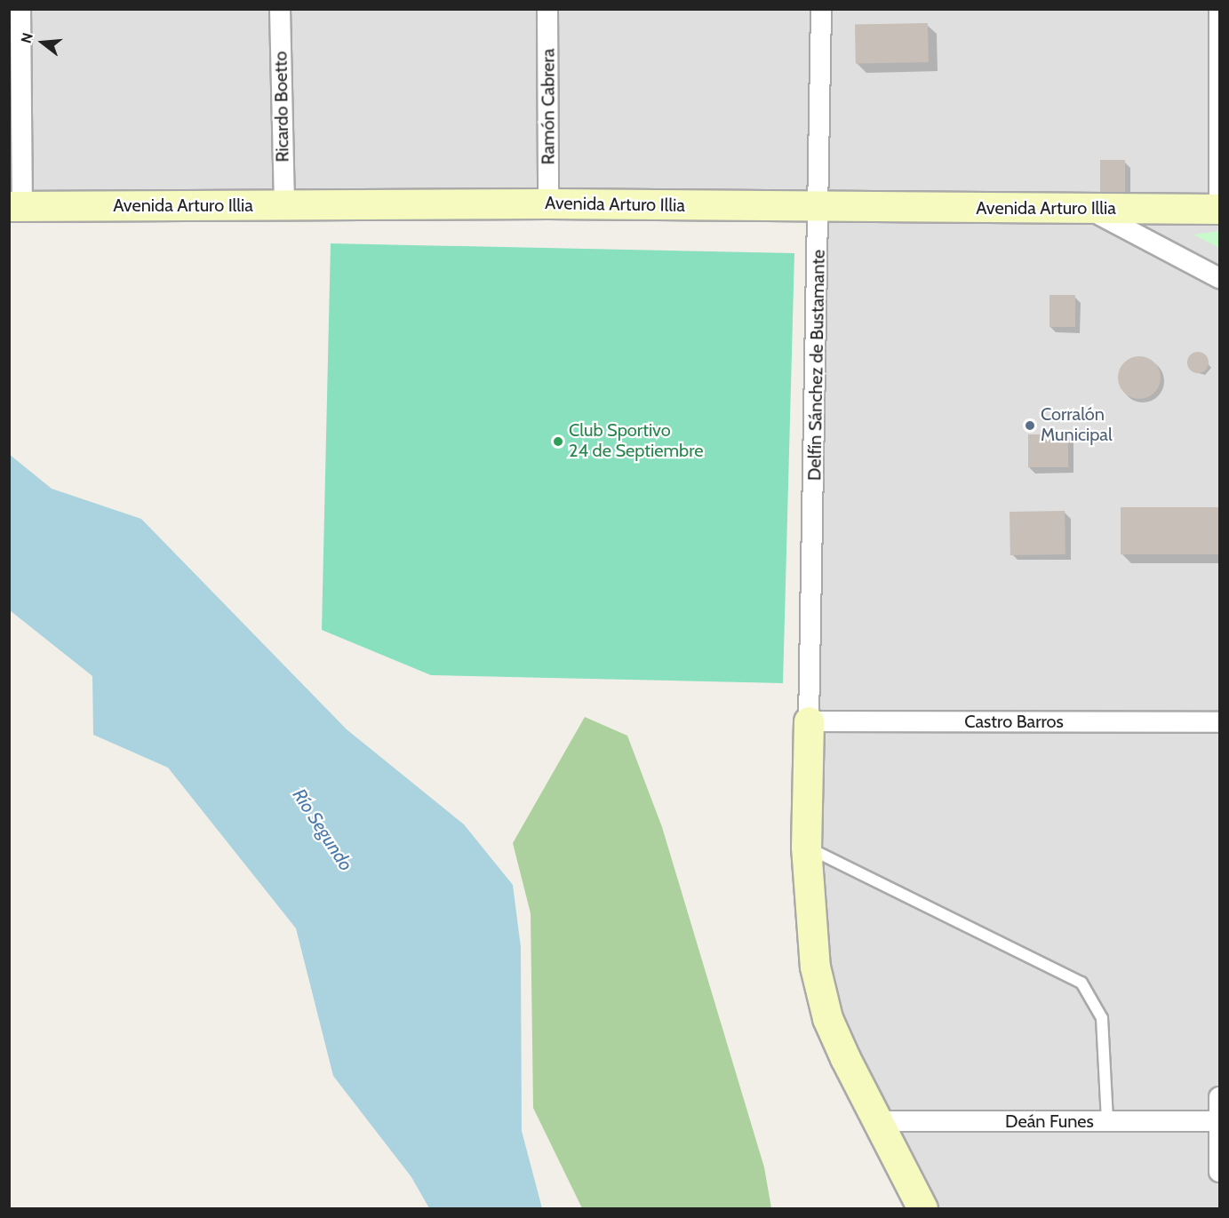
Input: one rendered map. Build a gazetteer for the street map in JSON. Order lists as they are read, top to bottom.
{
  "streets": {
    "main road": ["Avenida Arturo Illia"],
    "street": [
      "Ricardo Boetto",
      "Ramón Cabrera",
      "Delfín Sánchez de Bustamante",
      "Castro Barros",
      "Deán Funes"
    ]
  },
  "crossings": [
    ["Ricardo Boetto", "Avenida Arturo Illia"],
    ["Ramón Cabrera", "Avenida Arturo Illia"],
    ["Avenida Arturo Illia", "Delfín Sánchez de Bustamante"],
    ["Delfín Sánchez de Bustamante", "Castro Barros"]
  ],
  "water": ["Río Segundo"],
  "places": ["Corralón Municipal", "Club Sportivo 24 de Septiembre"],
  "north": "left"
}
